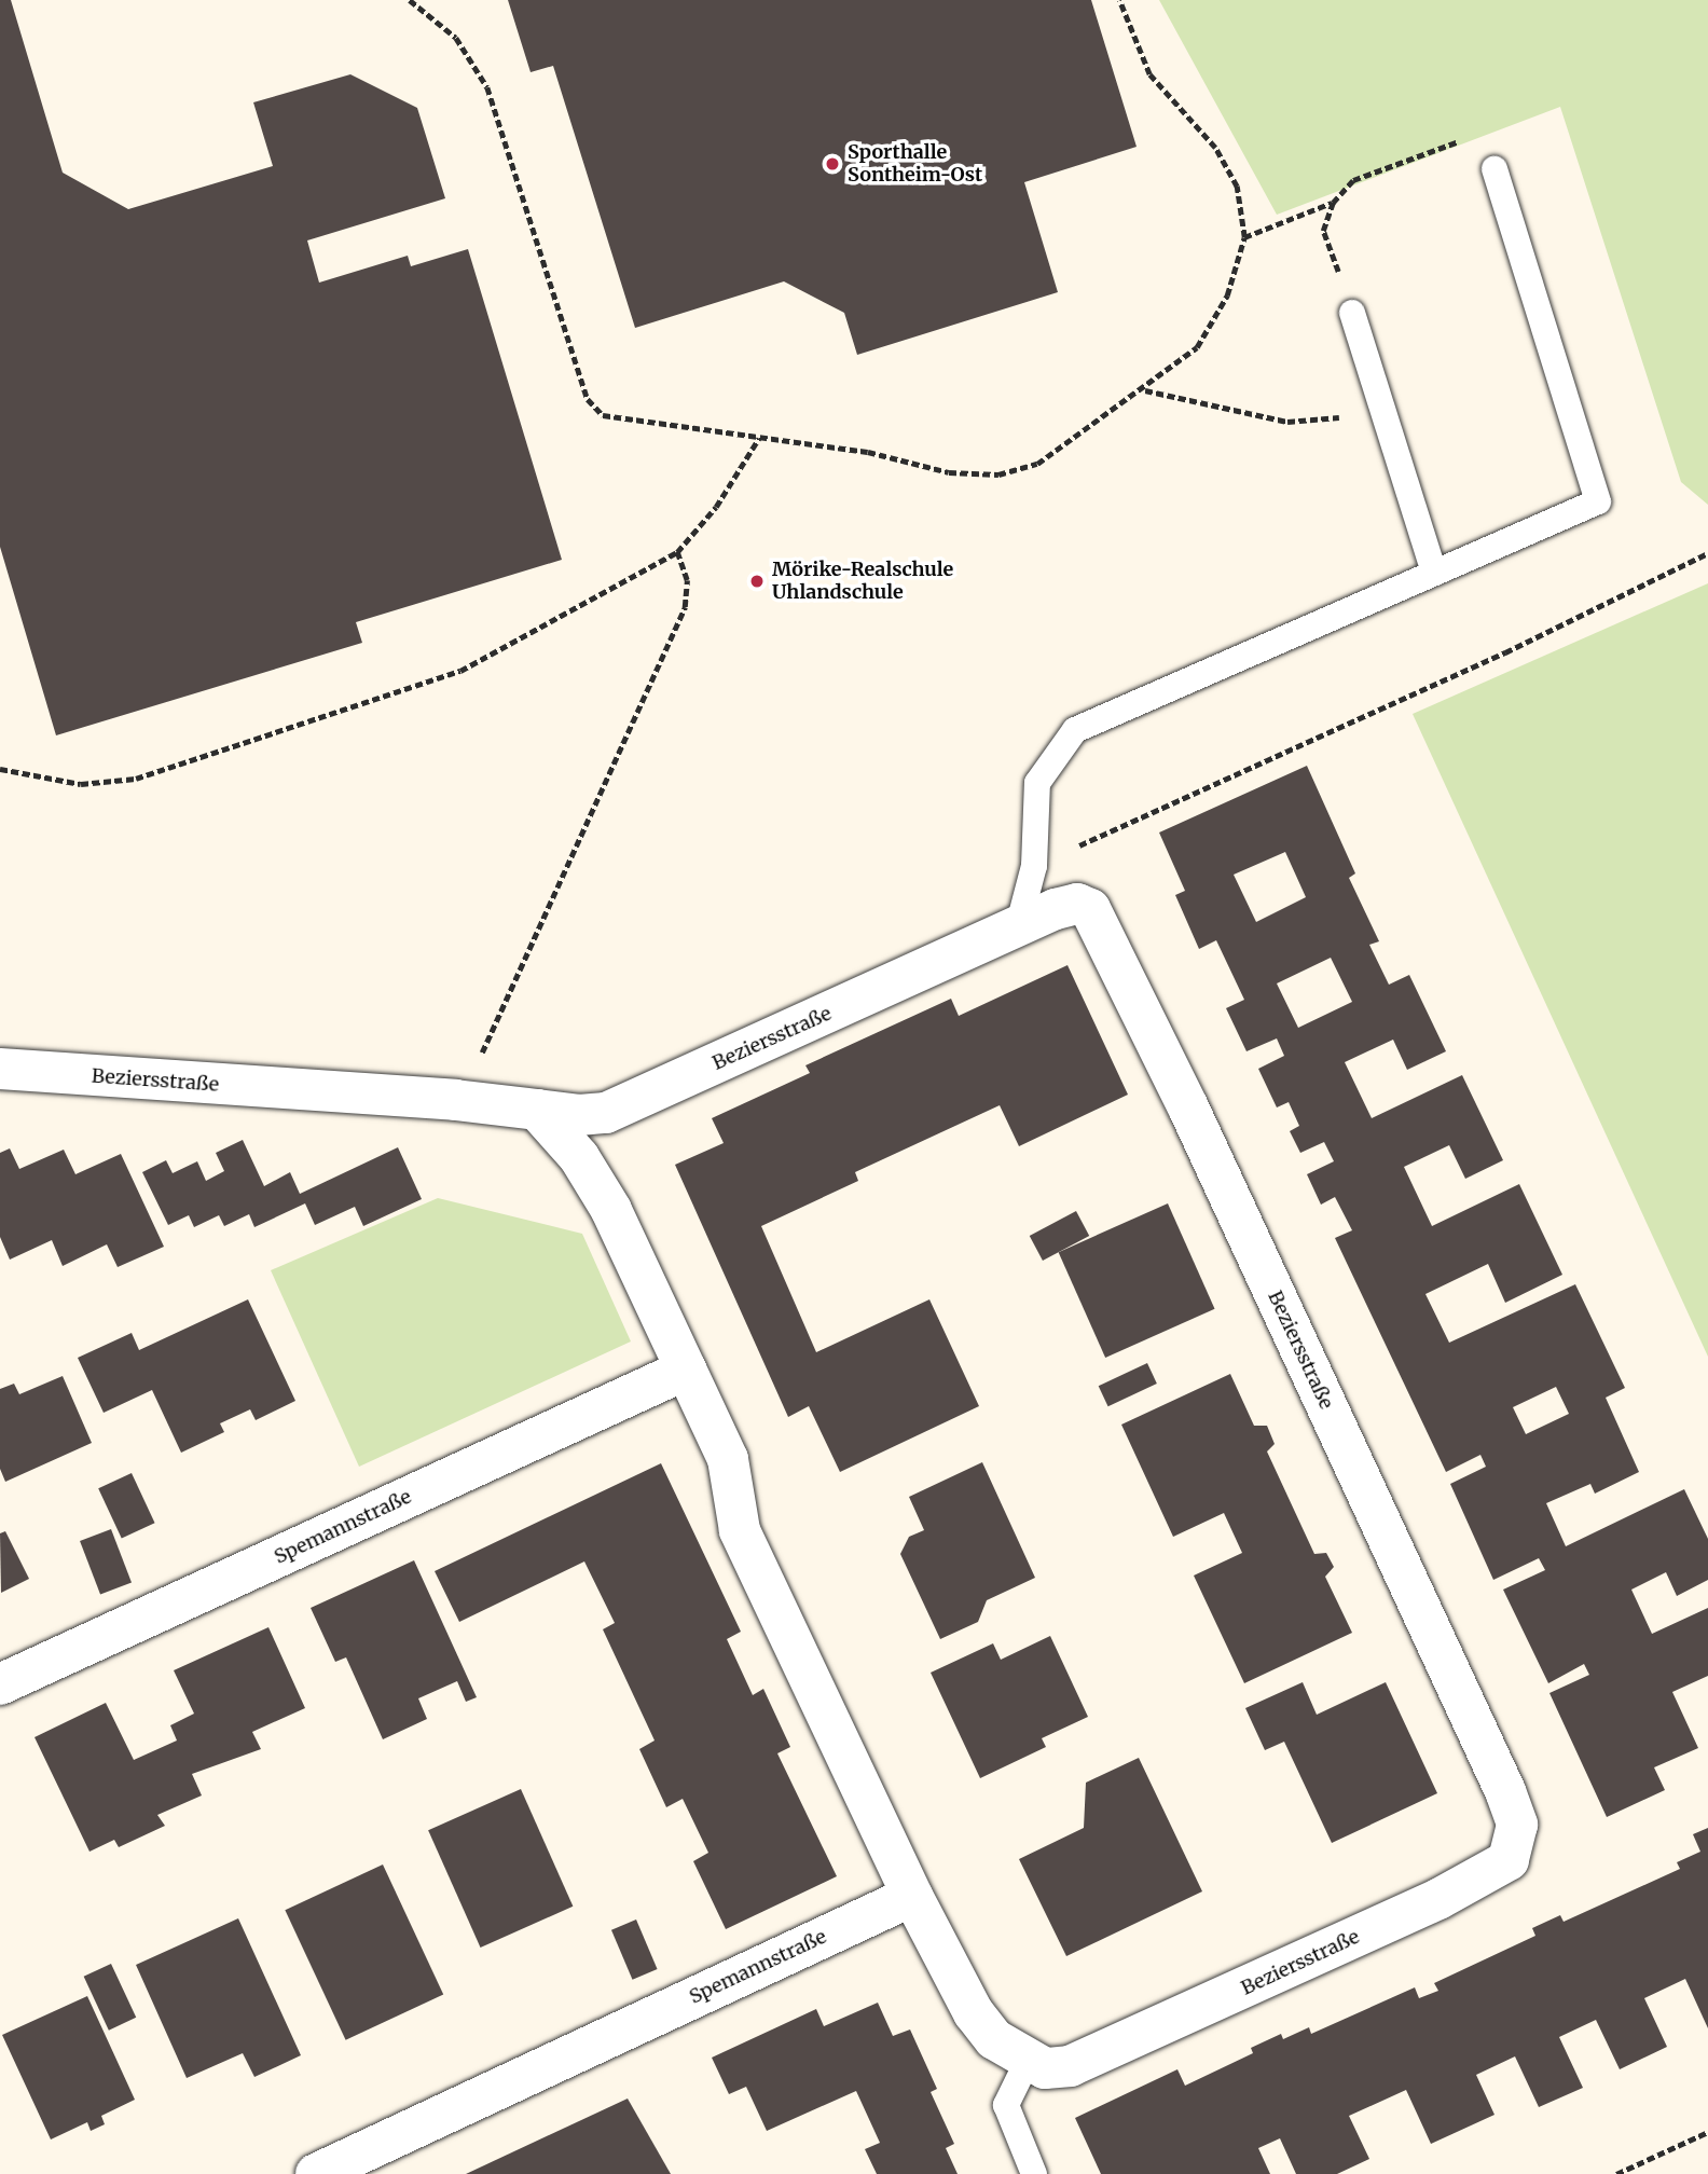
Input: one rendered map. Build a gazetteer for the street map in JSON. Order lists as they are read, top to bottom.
{
  "streets": {
    "street": ["Beziersstraße", "Spemannstraße"]
  },
  "crossings": [
    ["Beziersstraße", "Spemannstraße"]
  ],
  "places": ["Sporthalle Sontheim-Ost", "Mörike-Realschule Uhlandschule"]
}
